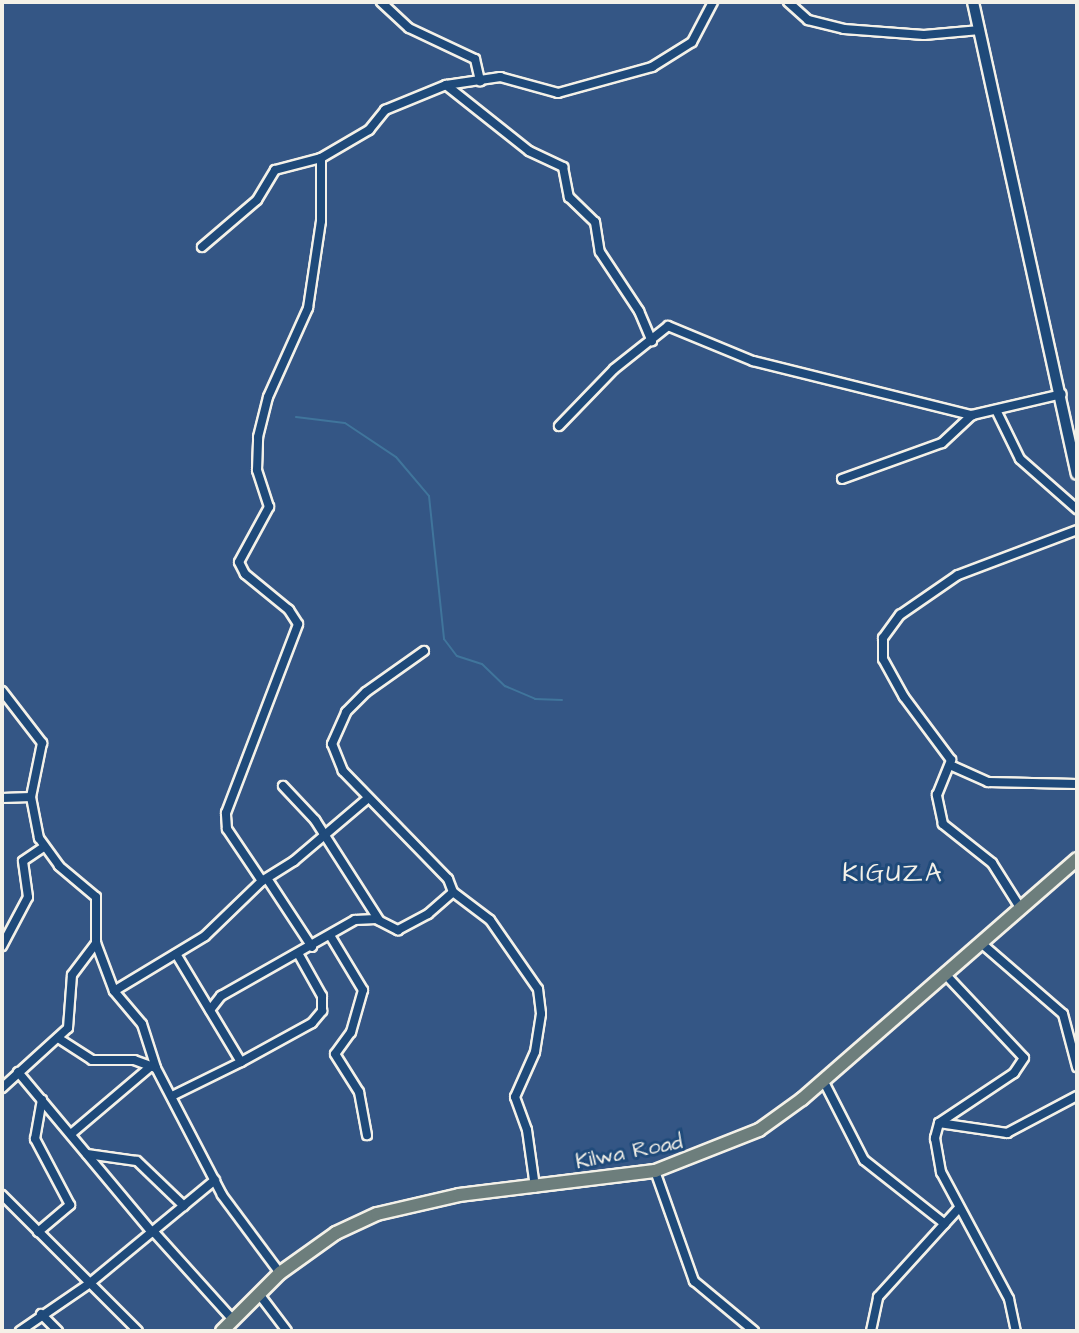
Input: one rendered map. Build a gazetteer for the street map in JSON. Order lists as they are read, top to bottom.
{
  "streets": {
    "highway": ["Kilwa Road"]
  },
  "districts": ["KIGUZA"]
}
